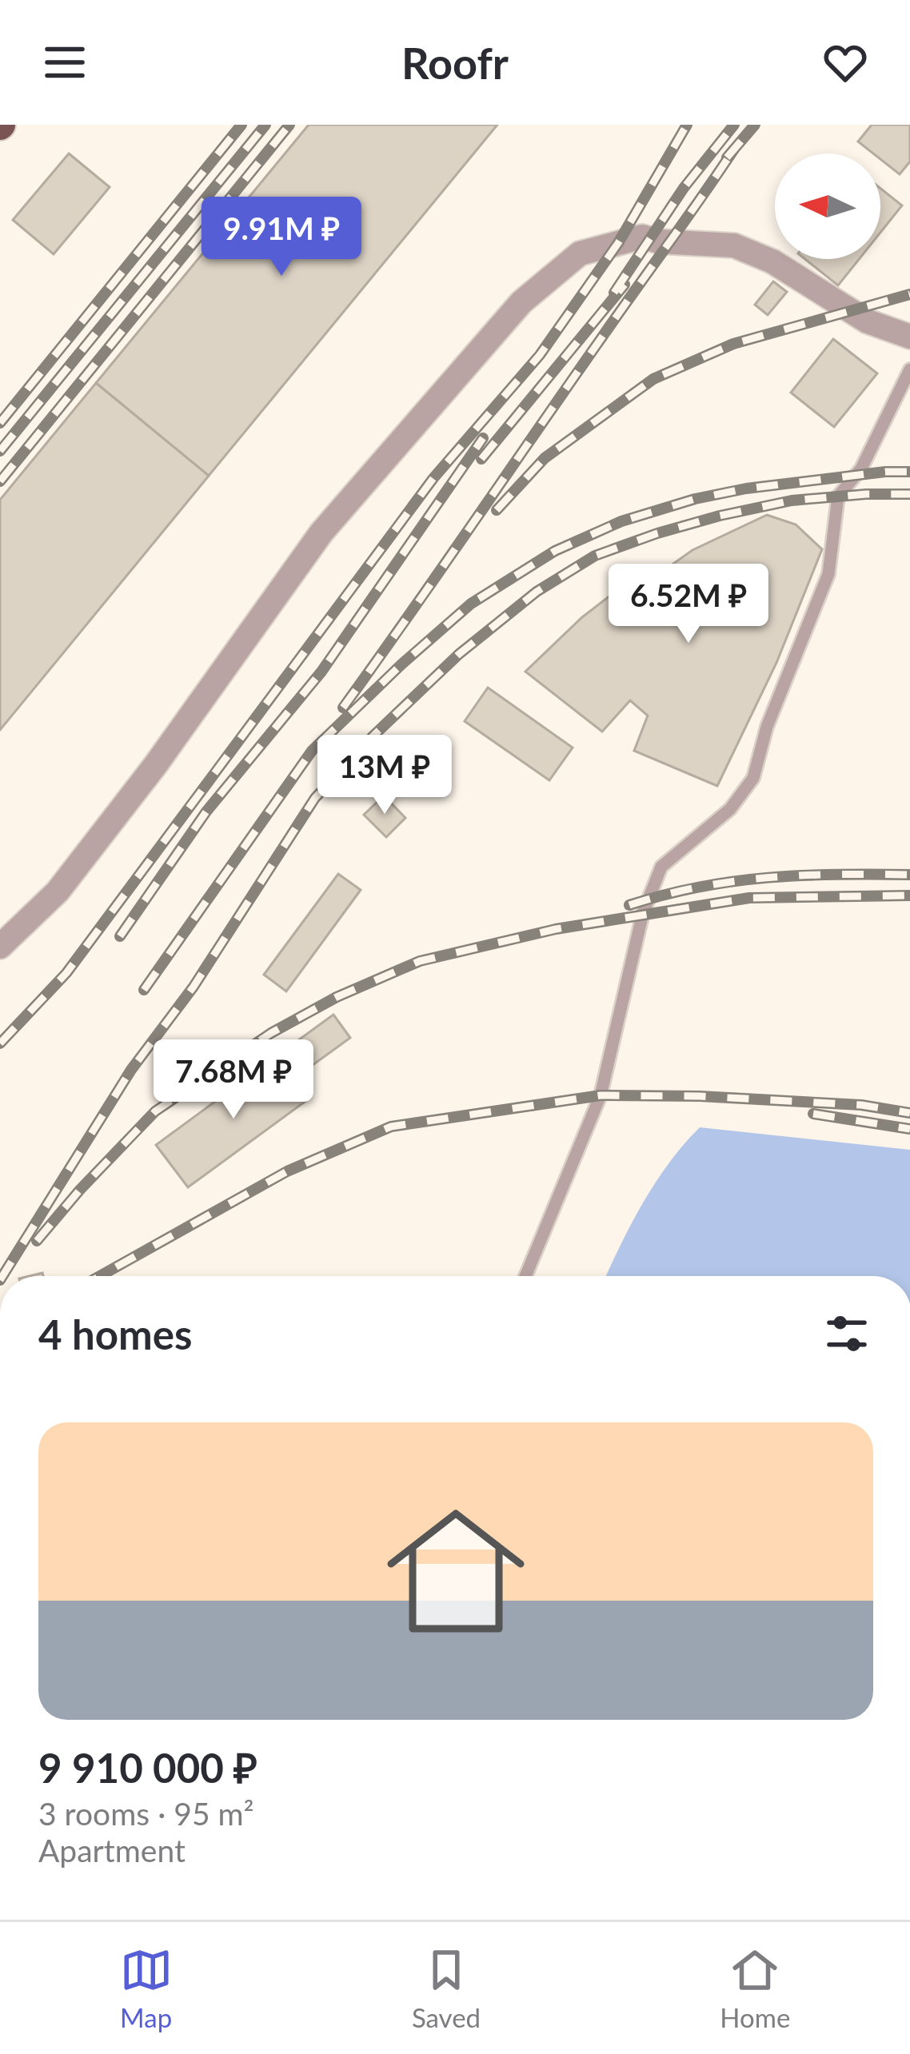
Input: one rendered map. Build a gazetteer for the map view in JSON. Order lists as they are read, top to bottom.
{
  "north": "left",
  "page": {
    "header": "Roofr",
    "price": [
      "9.91M ₽",
      "6.52M ₽",
      "13M ₽",
      "7.68M ₽"
    ],
    "heading": "4 homes",
    "list": [
      {
        "name": "9 910 000 ₽",
        "note": "3 rooms · 95 m² · Apartment"
      }
    ],
    "tabs": ["Map", "Saved", "Home"]
  }
}
